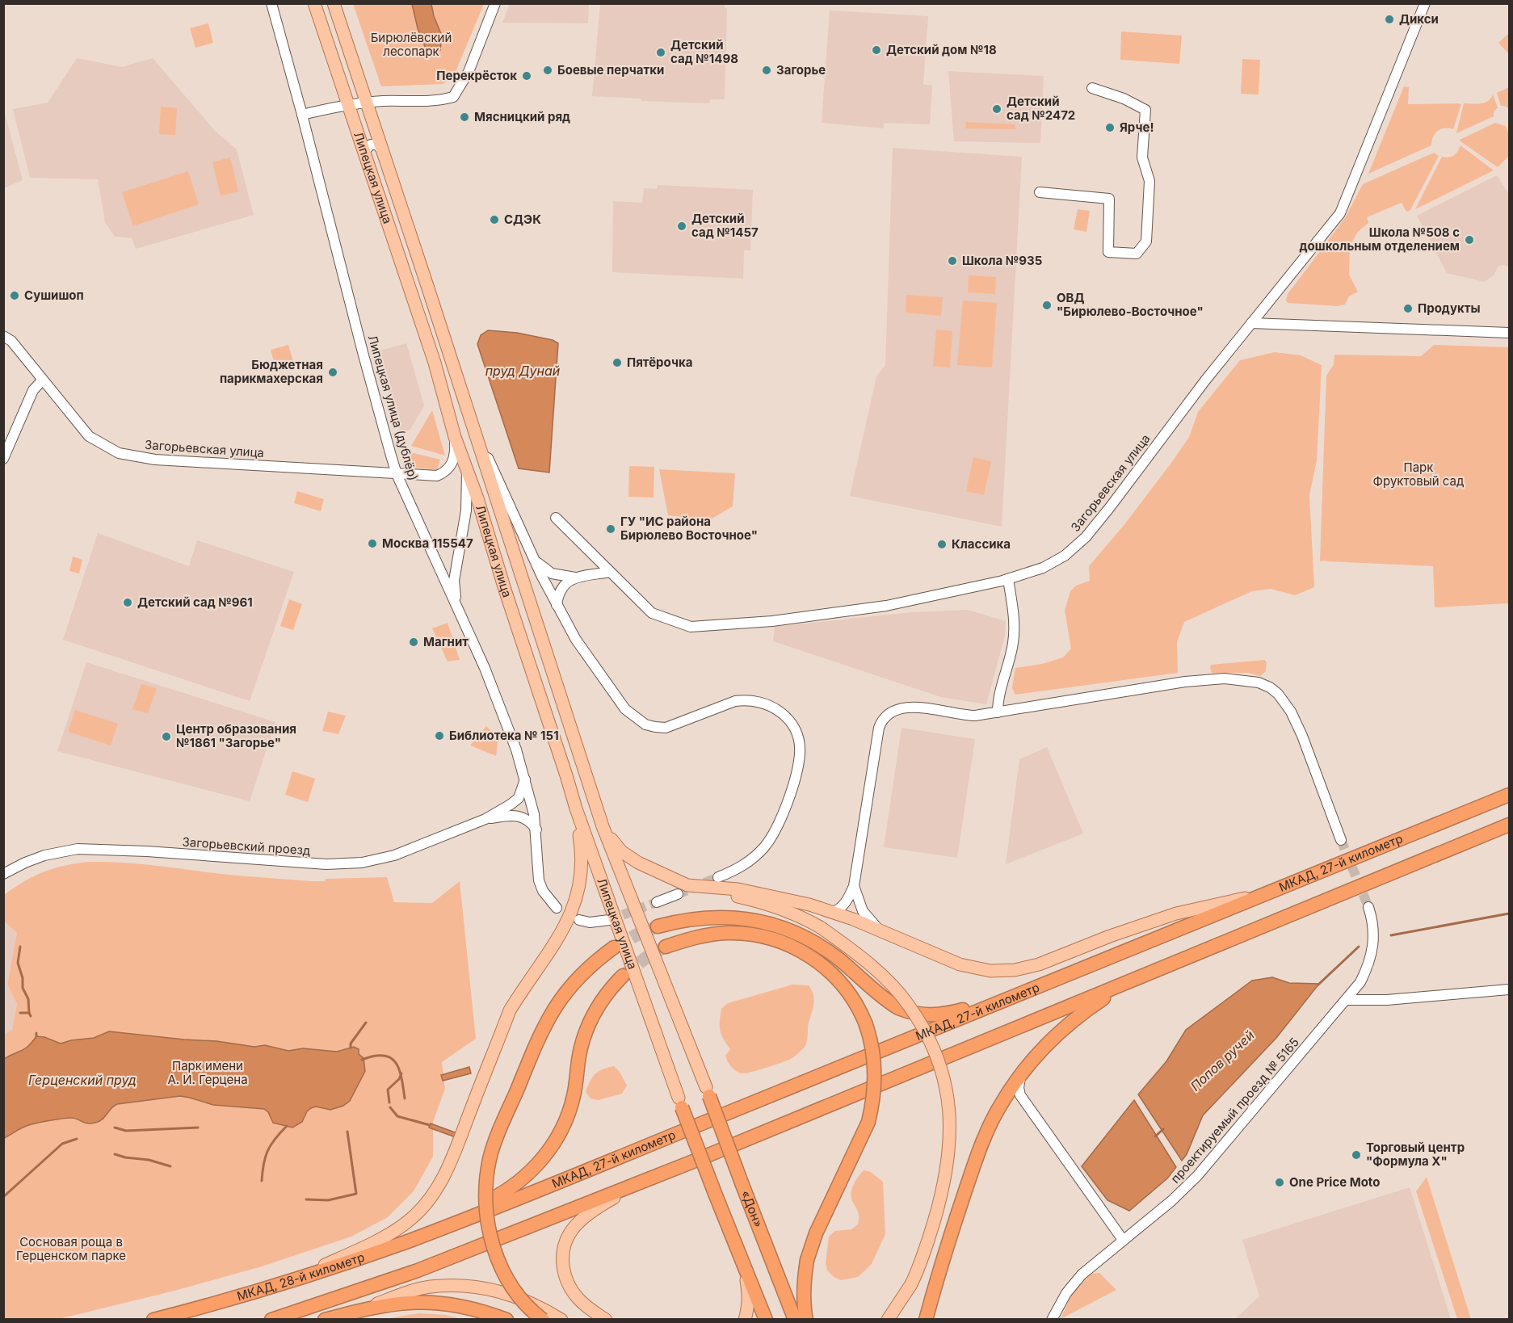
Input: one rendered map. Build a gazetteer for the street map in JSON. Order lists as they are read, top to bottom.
{
  "streets": {
    "highway": ["МКАД, 27-й километр", "«Дон»", "МКАД, 28-й километр"],
    "main road": ["Липецкая улица"],
    "street": [
      "Липецкая улица (дублёр)",
      "Загорьевская улица",
      "Загорьевский проезд",
      "проектируемый проезд № 5165"
    ]
  },
  "crossings": [
    ["Липецкая улица", "Загорьевская улица"],
    ["Липецкая улица", "«Дон»"],
    ["Липецкая улица (дублёр)", "Загорьевская улица"],
    ["МКАД, 27-й километр", "МКАД, 28-й километр"]
  ],
  "water": ["пруд Дунай", "Попов ручей", "Герценский пруд"],
  "parks": [
    "Бирюлёвский лесопарк",
    "Парк Фруктовый сад",
    "Парк имени А. И. Герцена",
    "Сосновая роща в Герценском парке"
  ],
  "places": [
    "Дикси",
    "Детский дом №18",
    "Детский сад №1498",
    "Боевые перчатки",
    "Загорье",
    "Перекрёсток",
    "Детский сад №2472",
    "Мясницкий ряд",
    "Ярче!",
    "СДЭК",
    "Детский сад №1457",
    "Школа №508 с дошкольным отделением",
    "Школа №935",
    "Сушишоп",
    "ОВД \"Бирюлево-Восточное\"",
    "Продукты",
    "Пятёрочка",
    "Бюджетная парикмахерская",
    "ГУ \"ИС района Бирюлево Восточное\"",
    "Москва 115547",
    "Классика",
    "Детский сад №961",
    "Магнит",
    "Библиотека № 151",
    "Центр образования №1861 \"Загорье\"",
    "Торговый центр \"Формула X\"",
    "One Price Moto"
  ]
}
